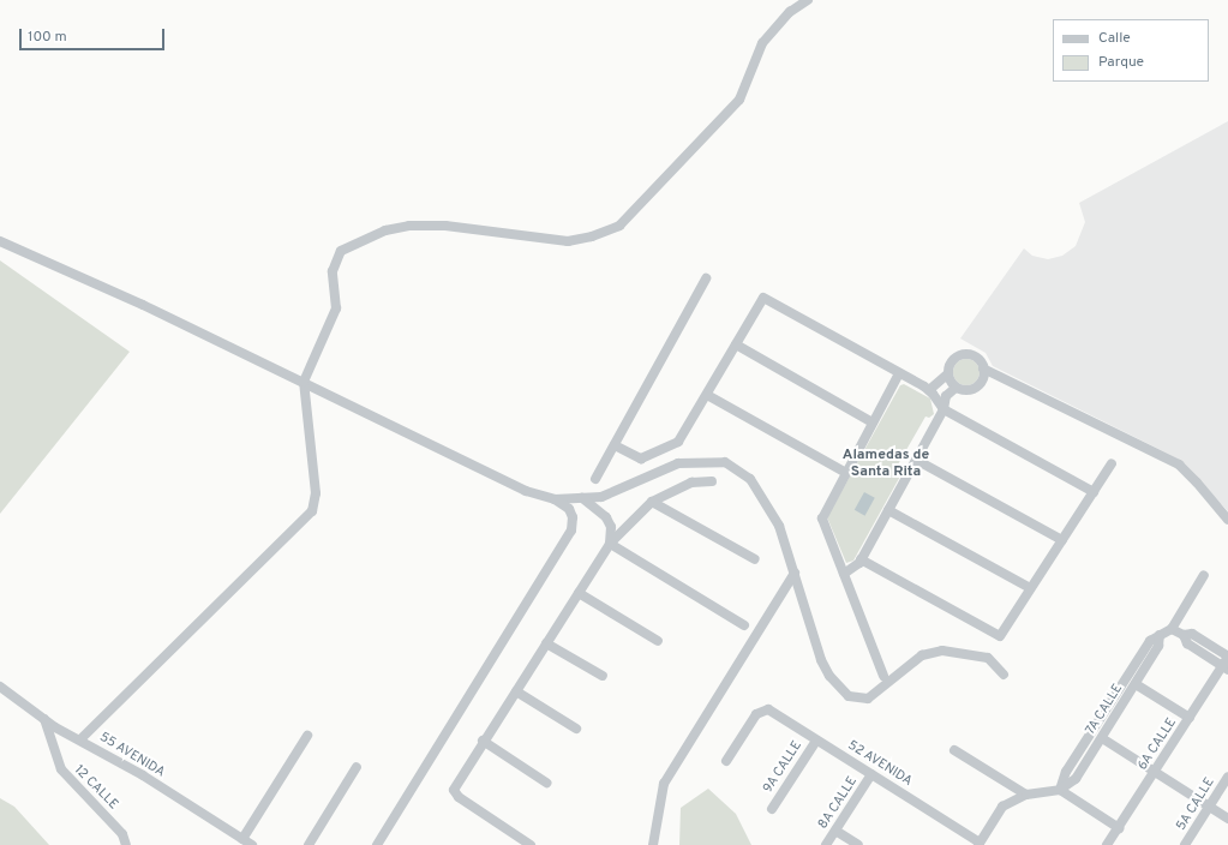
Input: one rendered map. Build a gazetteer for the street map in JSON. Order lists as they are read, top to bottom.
{
  "streets": {
    "street": [
      "7A CALLE",
      "6A CALLE",
      "55 AVENIDA",
      "52 AVENIDA",
      "9A CALLE",
      "12 CALLE",
      "8A CALLE",
      "5A CALLE"
    ]
  },
  "crossings": [
    ["55 AVENIDA", "12 CALLE"],
    ["52 AVENIDA", "9A CALLE"],
    ["52 AVENIDA", "8A CALLE"]
  ],
  "districts": ["Alamedas de Santa Rita"],
  "legend": ["Calle", "Parque"],
  "scale_bar": "100 m"
}
